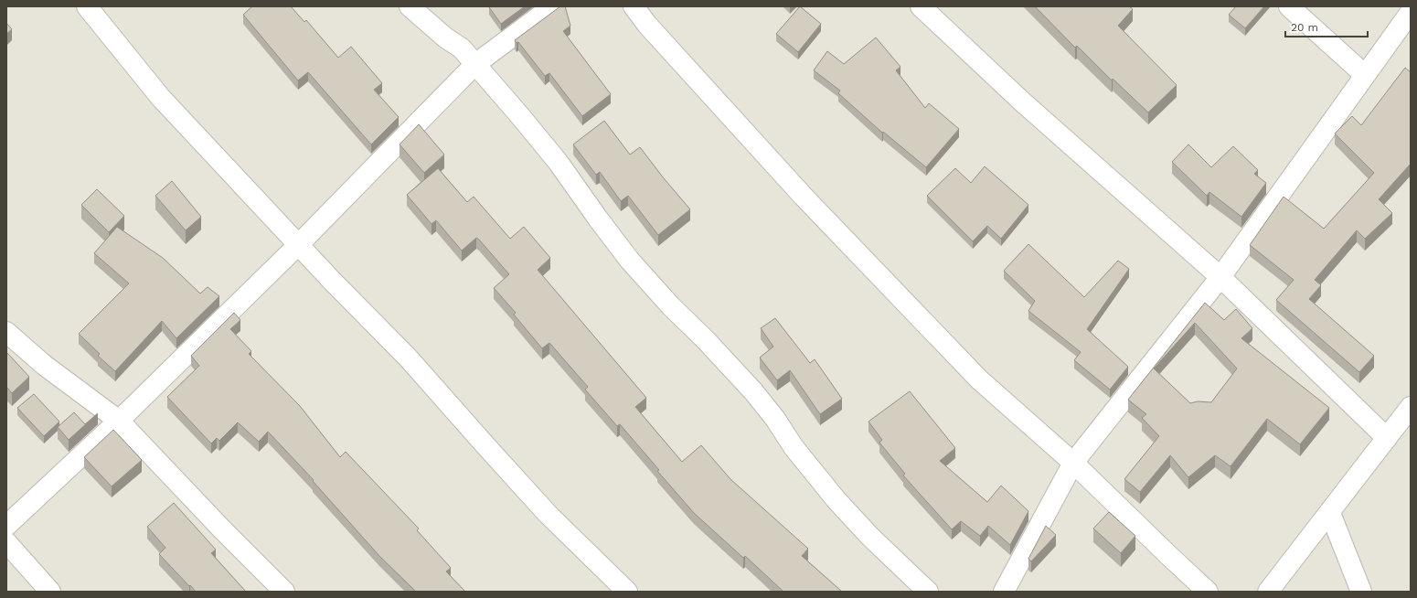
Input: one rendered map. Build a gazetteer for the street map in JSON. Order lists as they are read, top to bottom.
{
  "scale_bar": "20 m"
}
